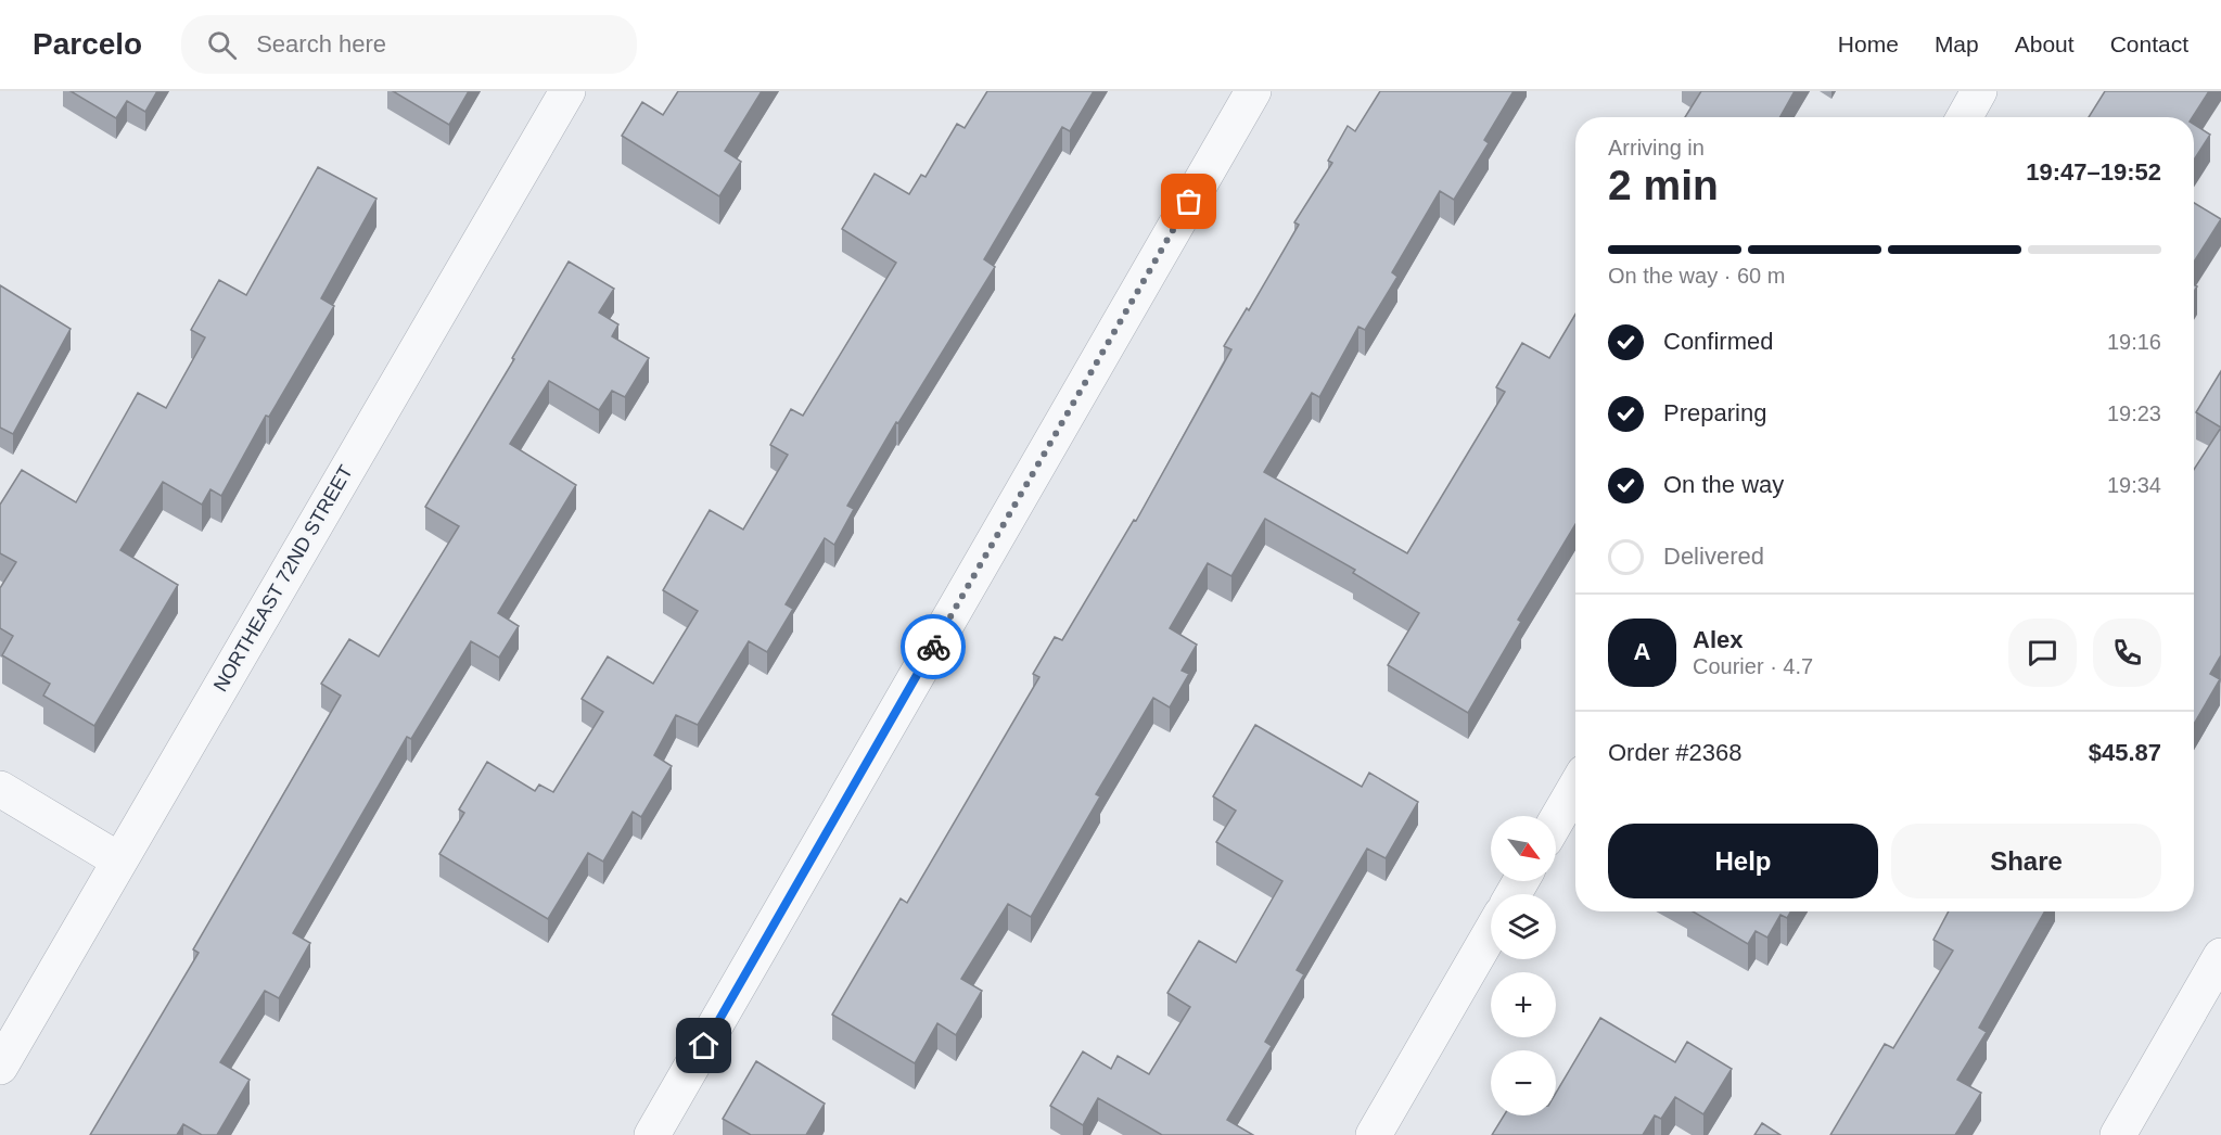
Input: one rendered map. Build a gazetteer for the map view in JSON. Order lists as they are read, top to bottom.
{
  "streets": {
    "street": ["NORTHEAST 72ND STREET"]
  },
  "north": "bottom right",
  "page": {
    "header": "Parcelo",
    "search": "Search here",
    "nav": [
      "Home",
      "Map",
      "About",
      "Contact"
    ],
    "heading": ["2 min", "Arriving in", "19:47–19:52"],
    "panel": [
      "Alex",
      "Courier · 4.7",
      "Order #2368",
      "$45.87"
    ],
    "bar": "On the way · 60 m",
    "list": [
      ["Confirmed", "19:16"],
      ["Preparing", "19:23"],
      ["On the way", "19:34"],
      "Delivered"
    ],
    "round": "A",
    "buttons": ["Help", "Share"],
    "map_buttons": ["+", "−"]
  }
}
